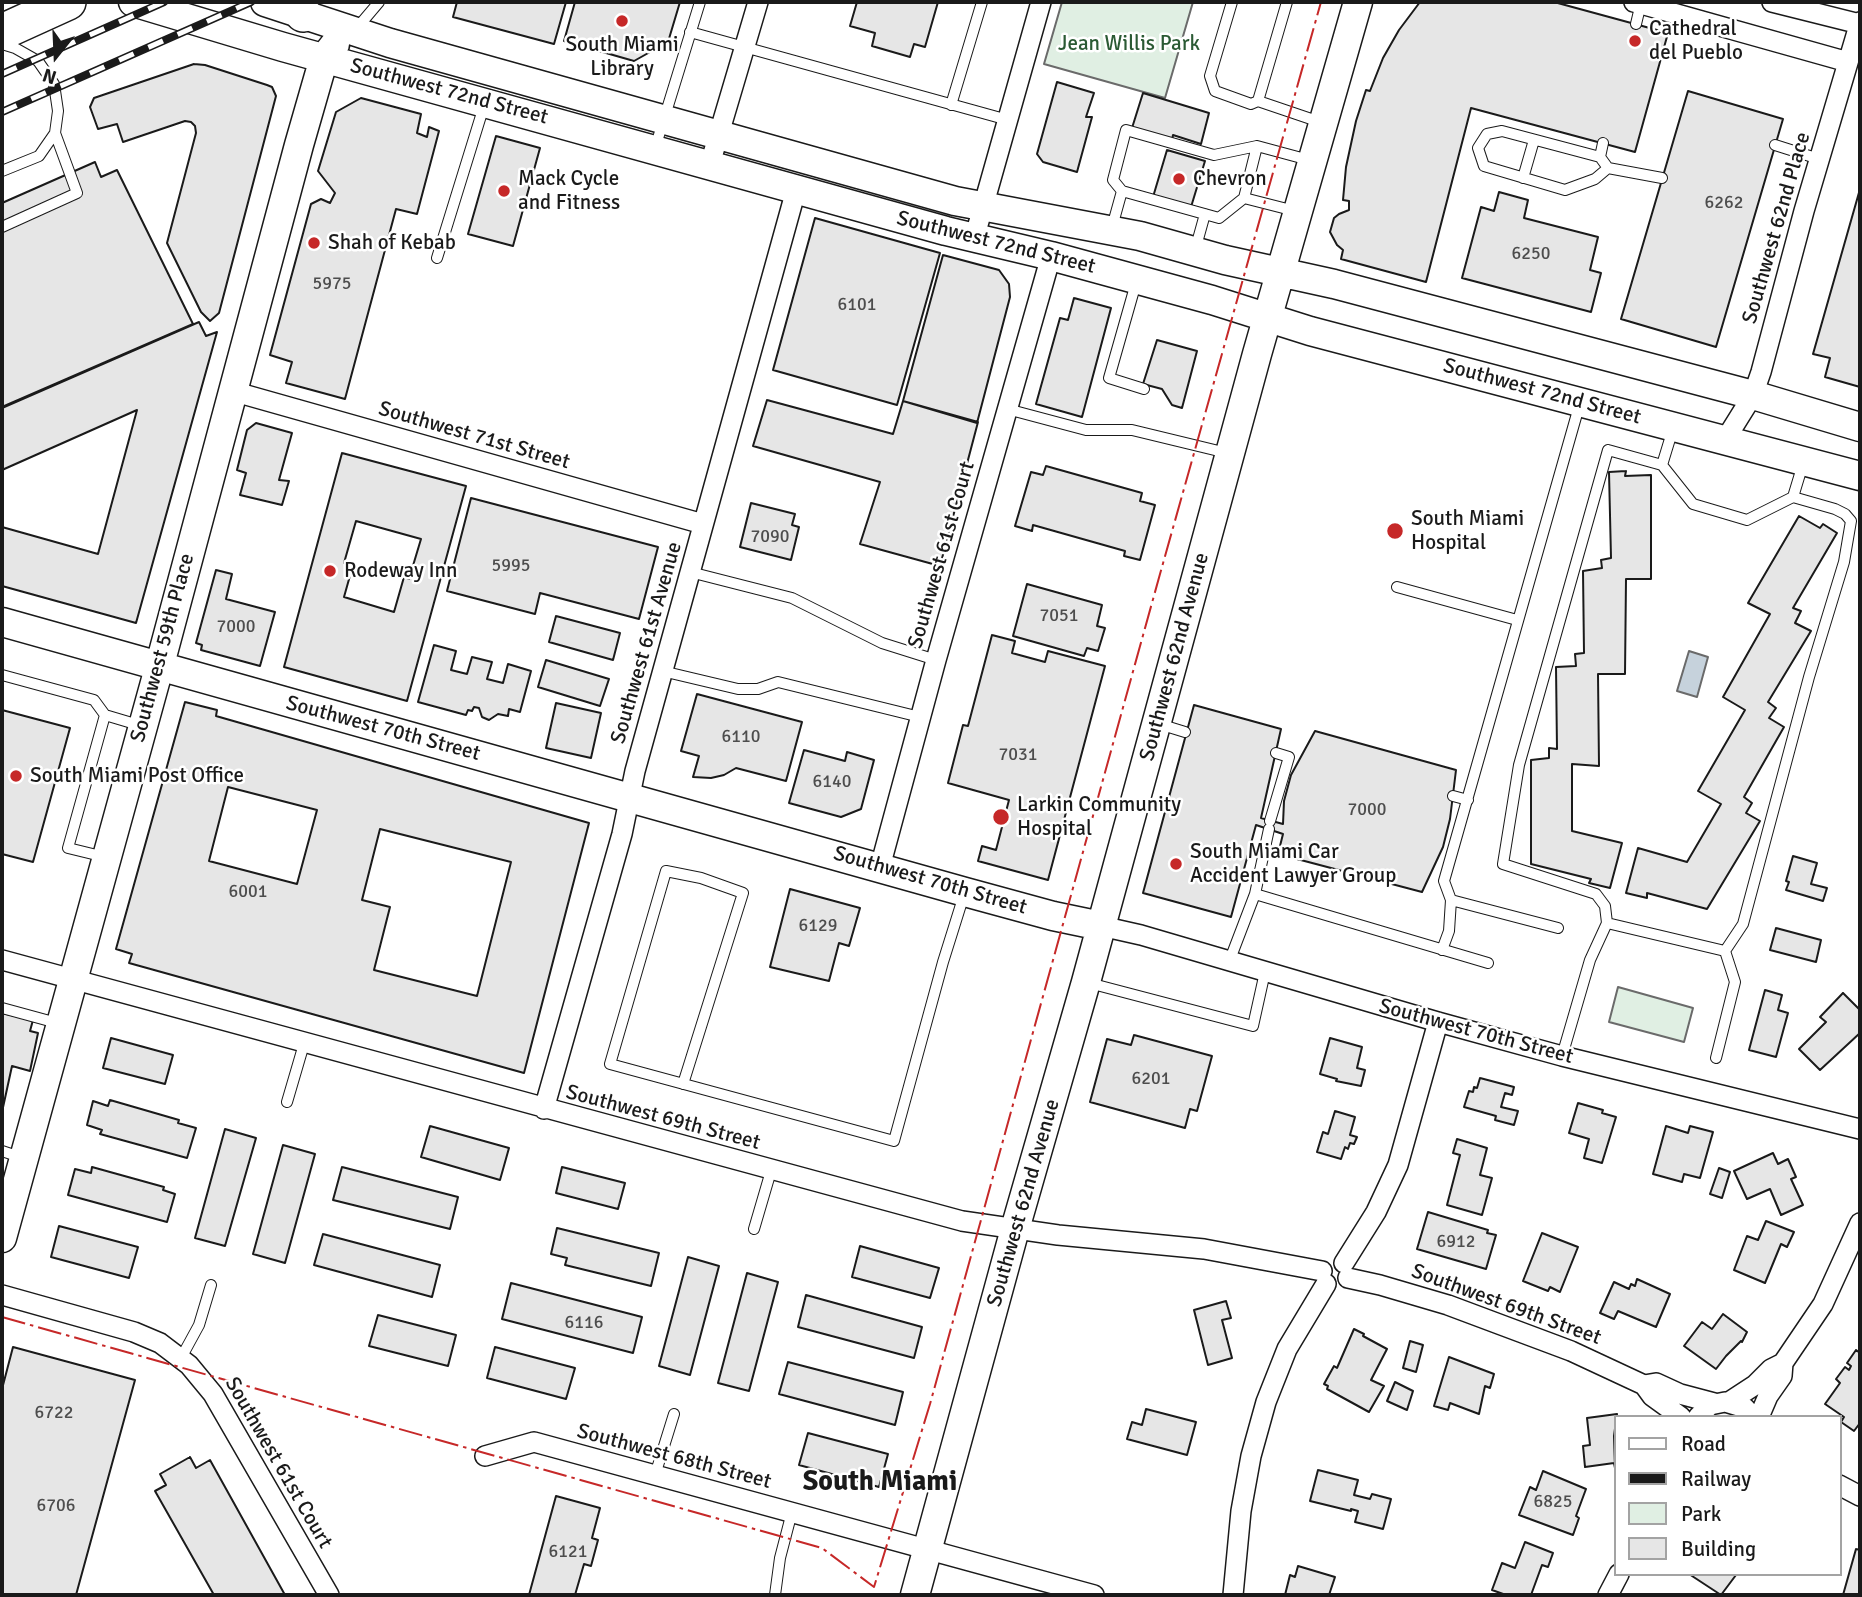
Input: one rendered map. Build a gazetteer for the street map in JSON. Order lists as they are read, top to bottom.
{
  "streets": {
    "street": [
      "Southwest 72nd Street",
      "Southwest 62nd Place",
      "Southwest 71st Street",
      "Southwest 61st Court",
      "Southwest 61st Avenue",
      "Southwest 59th Place",
      "Southwest 62nd Avenue",
      "Southwest 70th Street",
      "Southwest 69th Street",
      "Southwest 68th Street"
    ]
  },
  "crossings": [
    ["Southwest 72nd Street", "Southwest 62nd Place"],
    ["Southwest 72nd Street", "Southwest 61st Court"],
    ["Southwest 72nd Street", "Southwest 61st Avenue"],
    ["Southwest 72nd Street", "Southwest 59th Place"],
    ["Southwest 72nd Street", "Southwest 62nd Avenue"],
    ["Southwest 71st Street", "Southwest 61st Avenue"],
    ["Southwest 71st Street", "Southwest 59th Place"],
    ["Southwest 61st Court", "Southwest 70th Street"],
    ["Southwest 61st Avenue", "Southwest 70th Street"],
    ["Southwest 61st Avenue", "Southwest 69th Street"],
    ["Southwest 59th Place", "Southwest 70th Street"],
    ["Southwest 59th Place", "Southwest 69th Street"],
    ["Southwest 62nd Avenue", "Southwest 70th Street"],
    ["Southwest 62nd Avenue", "Southwest 69th Street"],
    ["Southwest 62nd Avenue", "Southwest 68th Street"]
  ],
  "districts": ["South Miami"],
  "parks": ["Jean Willis Park"],
  "places": [
    "South Miami Library",
    "Cathedral del Pueblo",
    "Chevron",
    "Mack Cycle and Fitness",
    "Shah of Kebab",
    "South Miami Hospital",
    "Rodeway Inn",
    "South Miami Post Office",
    "Larkin Community Hospital",
    "South Miami Car Accident Lawyer Group"
  ],
  "house_numbers": [
    "6262",
    "6250",
    "5975",
    "6101",
    "7090",
    "5995",
    "7051",
    "7000",
    "6110",
    "7031",
    "6140",
    "7000",
    "6001",
    "6129",
    "6201",
    "6912",
    "6116",
    "6722",
    "6825",
    "6706",
    "6121"
  ],
  "legend": [
    "Road",
    "Railway",
    "Park",
    "Building"
  ],
  "north": "bottom"
}
